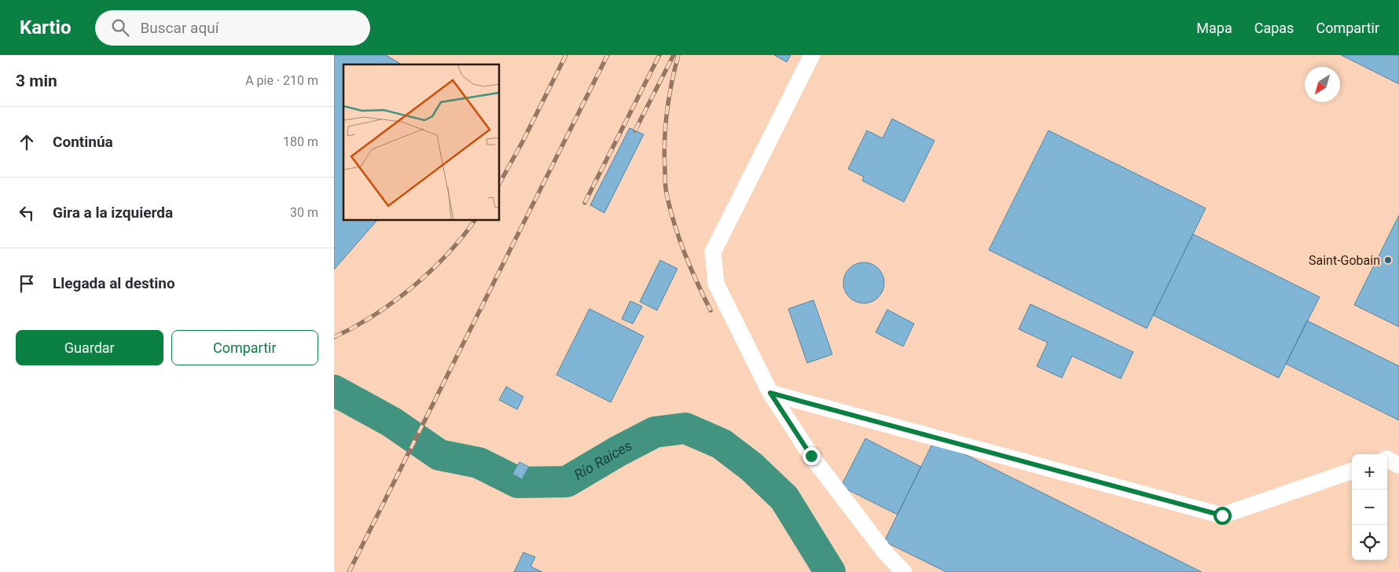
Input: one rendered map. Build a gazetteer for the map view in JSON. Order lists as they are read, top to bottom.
{
  "water": ["Río Raices"],
  "places": ["Saint-Gobain"],
  "north": "bottom left",
  "page": {
    "header": "Kartio",
    "search": "Buscar aquí",
    "nav": ["Mapa", "Capas", "Compartir"],
    "heading": ["3 min", "A pie · 210 m"],
    "list": [
      ["Continúa", "180 m"],
      ["Gira a la izquierda", "30 m"],
      "Llegada al destino"
    ],
    "buttons": ["Guardar", "Compartir"],
    "map_buttons": ["+", "−"]
  }
}
